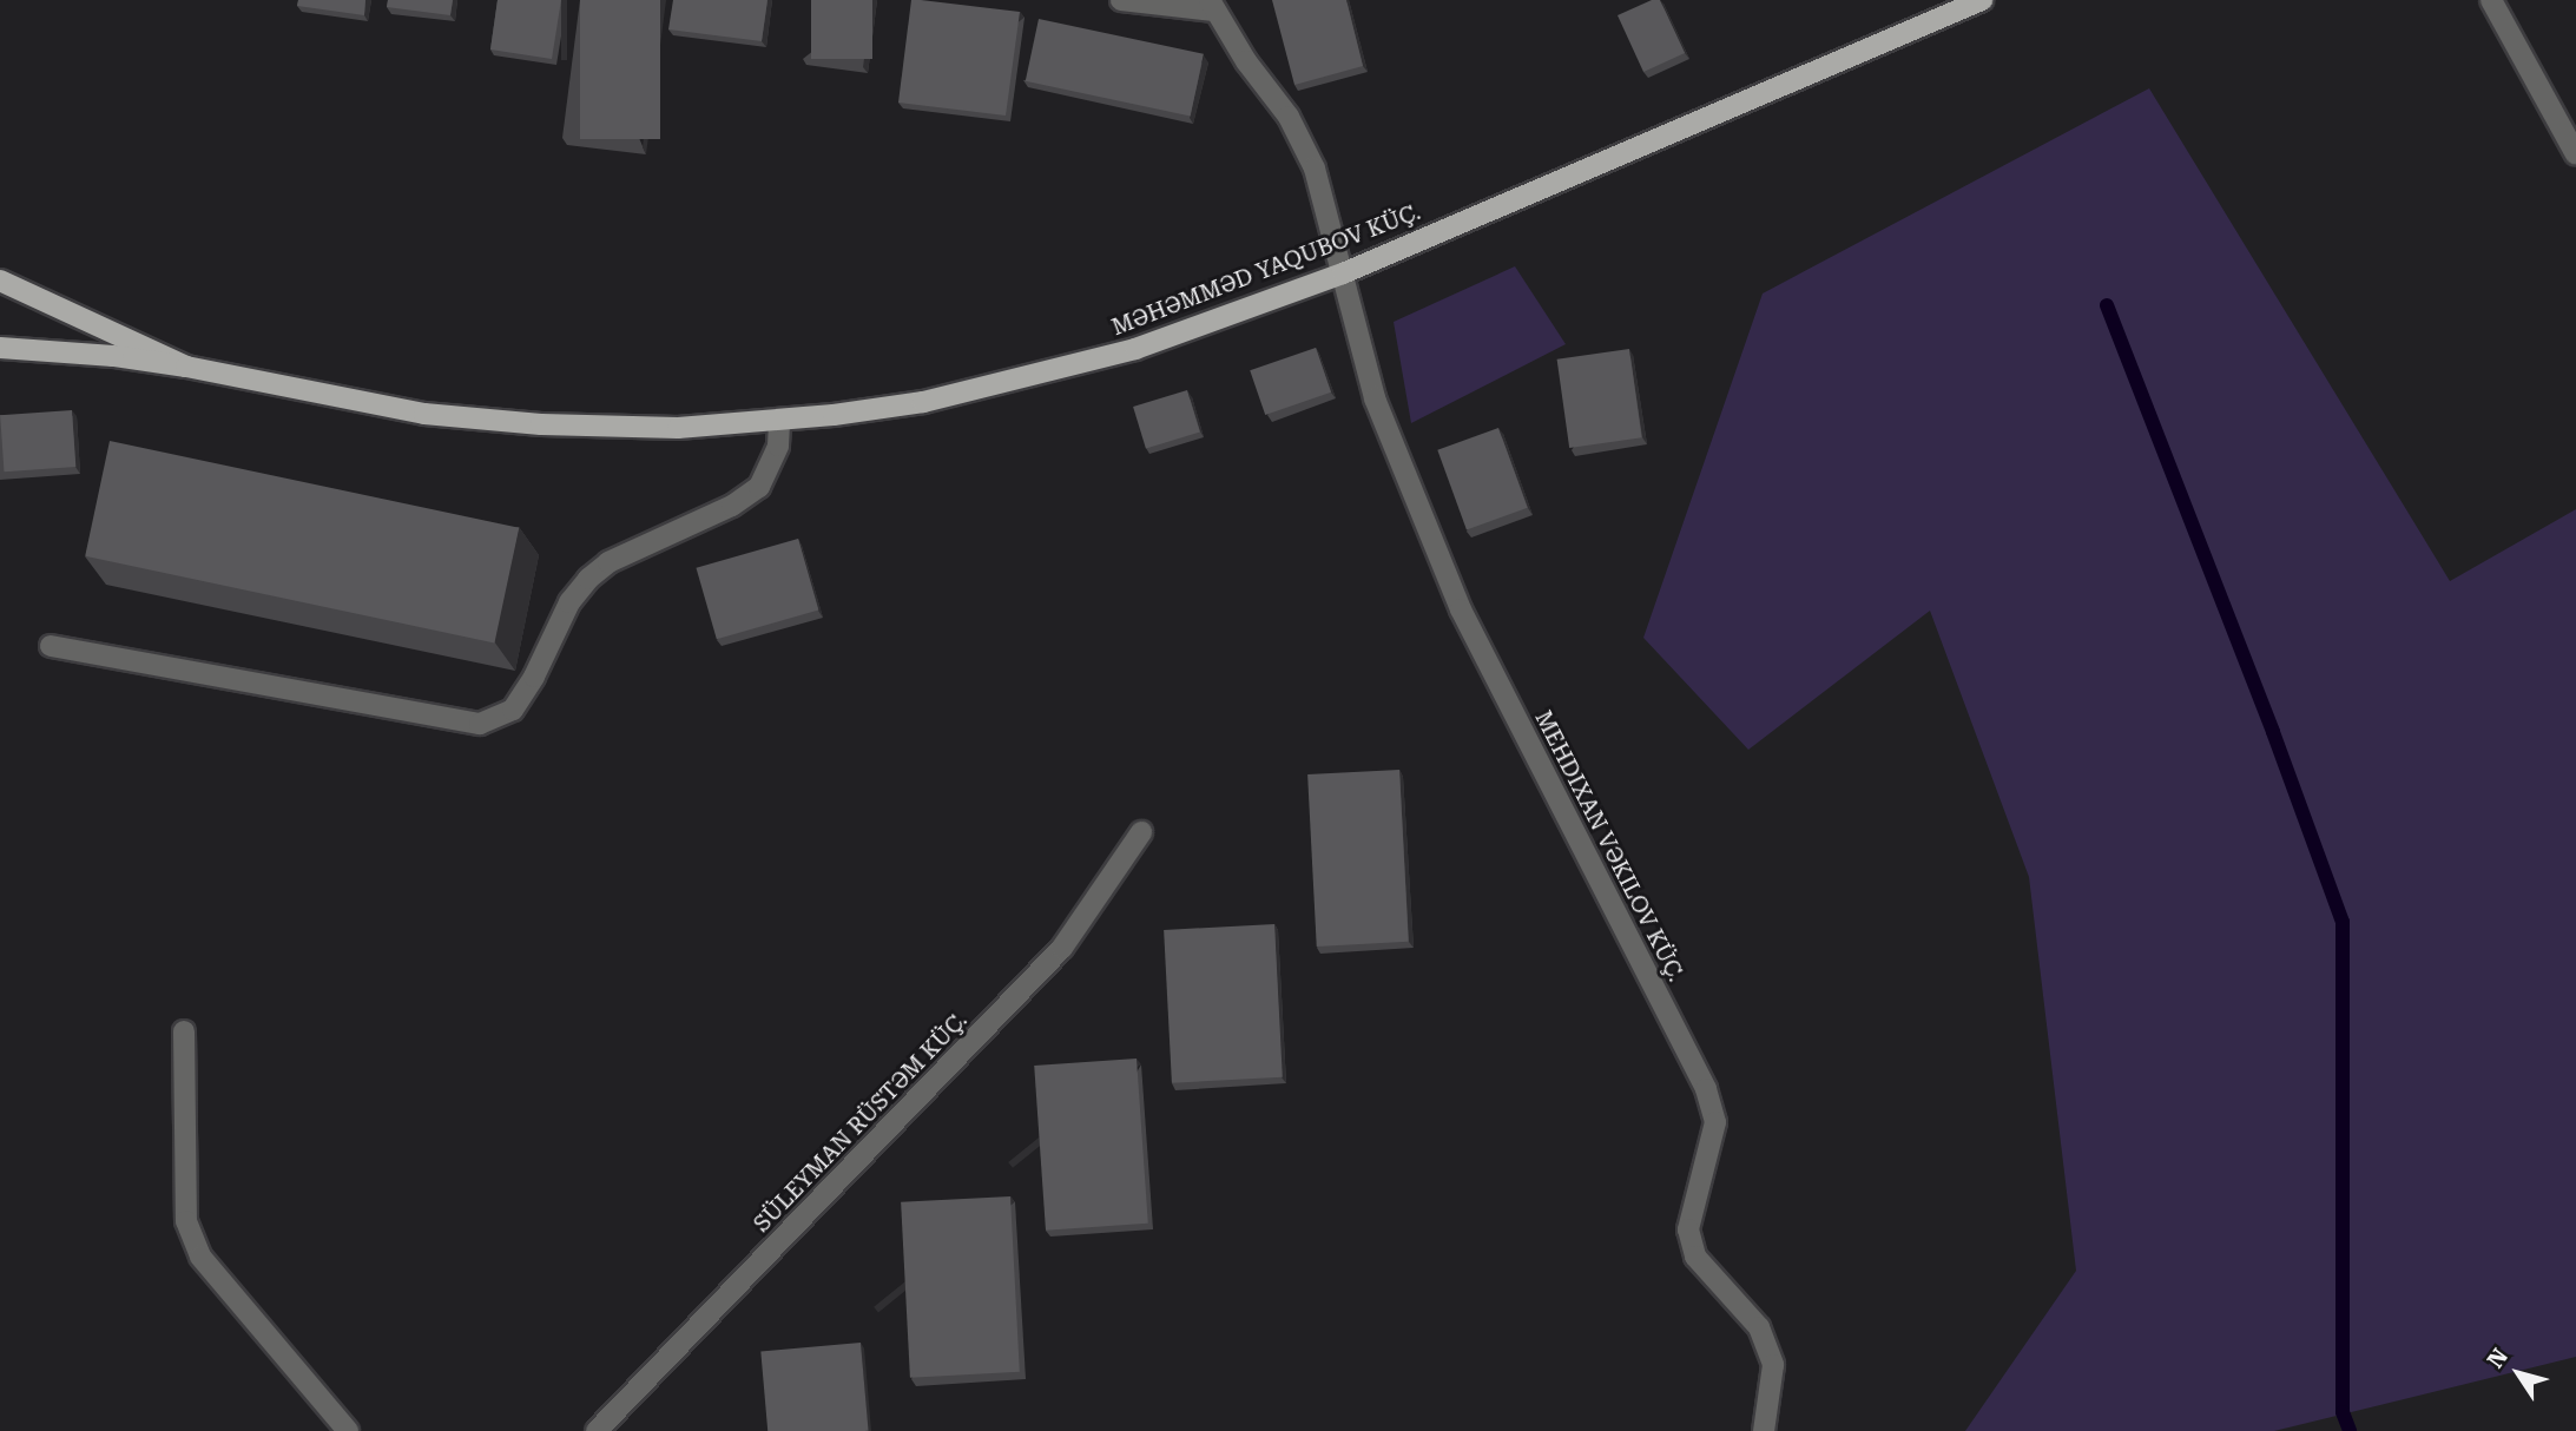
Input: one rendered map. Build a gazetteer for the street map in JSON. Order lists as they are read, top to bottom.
{
  "streets": {
    "main road": ["MƏHƏMMƏD YAQUBOV KÜÇ."],
    "street": ["MEHDIXAN VƏKILOV KÜÇ.", "SÜLEYMAN RÜSTƏM KÜÇ."]
  },
  "crossings": [
    ["MƏHƏMMƏD YAQUBOV KÜÇ.", "MEHDIXAN VƏKILOV KÜÇ."]
  ],
  "north": "top left"
}
